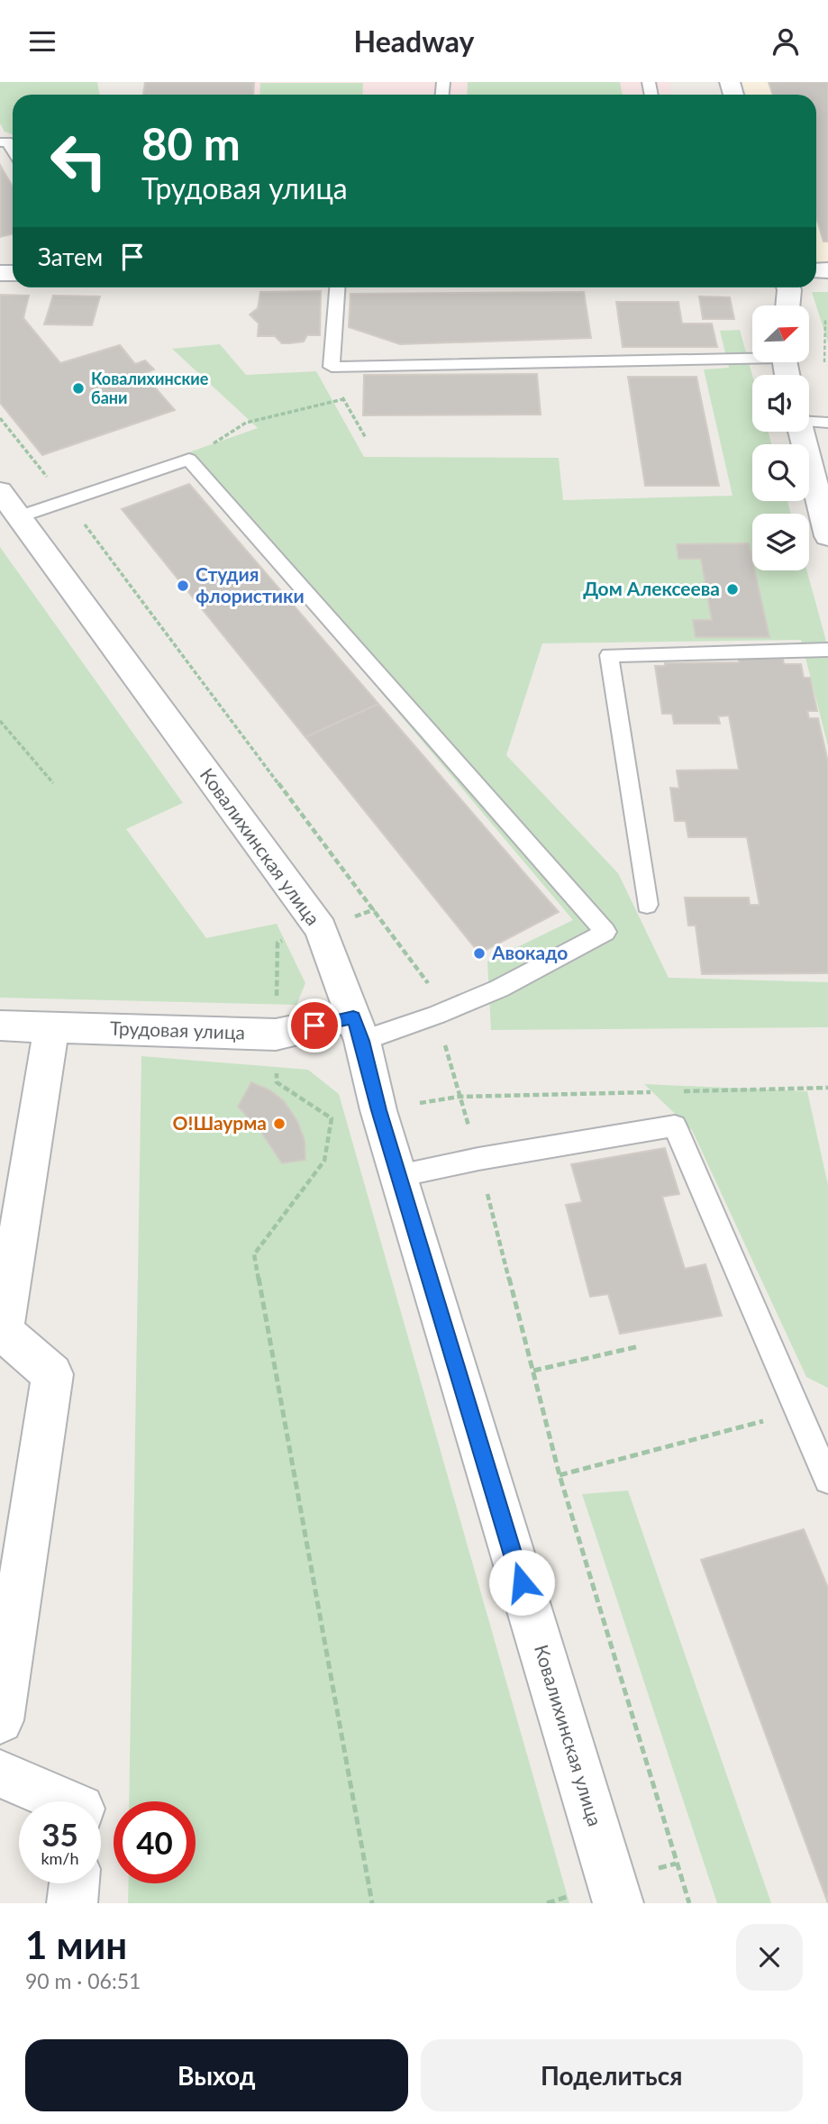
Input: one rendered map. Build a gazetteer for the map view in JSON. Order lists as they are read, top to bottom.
{
  "streets": {
    "street": ["Ковалихинская улица", "Трудовая улица"]
  },
  "crossings": [
    ["Ковалихинская улица", "Трудовая улица"]
  ],
  "places": [
    "Ковалихинские бани",
    "Студия флористики",
    "Дом Алексеева",
    "Авокадо",
    "О!Шаурма"
  ],
  "north": "top right",
  "page": {
    "header": "Headway",
    "turn": ["80 m", "Трудовая улица"],
    "then": "Затем",
    "speed": "35 km/h",
    "limit": "40",
    "heading": ["1 мин", "90 m · 06:51"],
    "buttons": ["Выход", "Поделиться"]
  }
}
